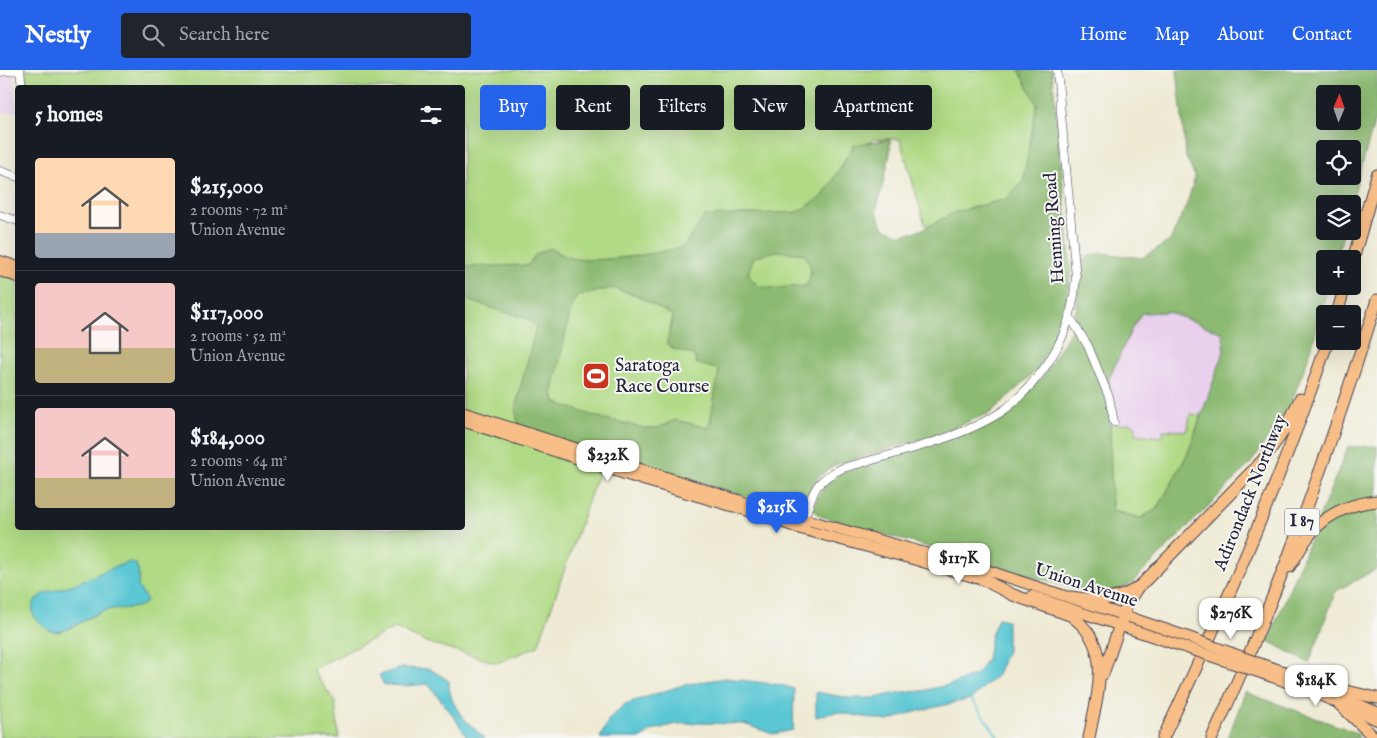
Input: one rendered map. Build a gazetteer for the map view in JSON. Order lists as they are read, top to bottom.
{
  "streets": {
    "highway": ["Adirondack Northway", "I 87"],
    "main road": ["Union Avenue"],
    "street": ["Henning Road"]
  },
  "crossings": [
    ["Henning Road", "Union Avenue"]
  ],
  "places": {
    "sports": ["Saratoga Race Course"]
  },
  "north": "top",
  "page": {
    "header": "Nestly",
    "search": "Search here",
    "nav": [
      "Home",
      "Map",
      "About",
      "Contact"
    ],
    "map_buttons": ["+", "−"],
    "chip": [
      "Buy",
      "Rent",
      "Filters",
      "New",
      "Apartment"
    ],
    "heading": "5 homes",
    "list": [
      {
        "name": "$215,000",
        "note": "2 rooms · 72 m² · Union Avenue"
      },
      {
        "name": "$117,000",
        "note": "2 rooms · 52 m² · Union Avenue"
      },
      {
        "name": "$184,000",
        "note": "2 rooms · 64 m² · Union Avenue"
      }
    ],
    "price": [
      "$232K",
      "$215K",
      "$117K",
      "$276K",
      "$184K"
    ]
  }
}
